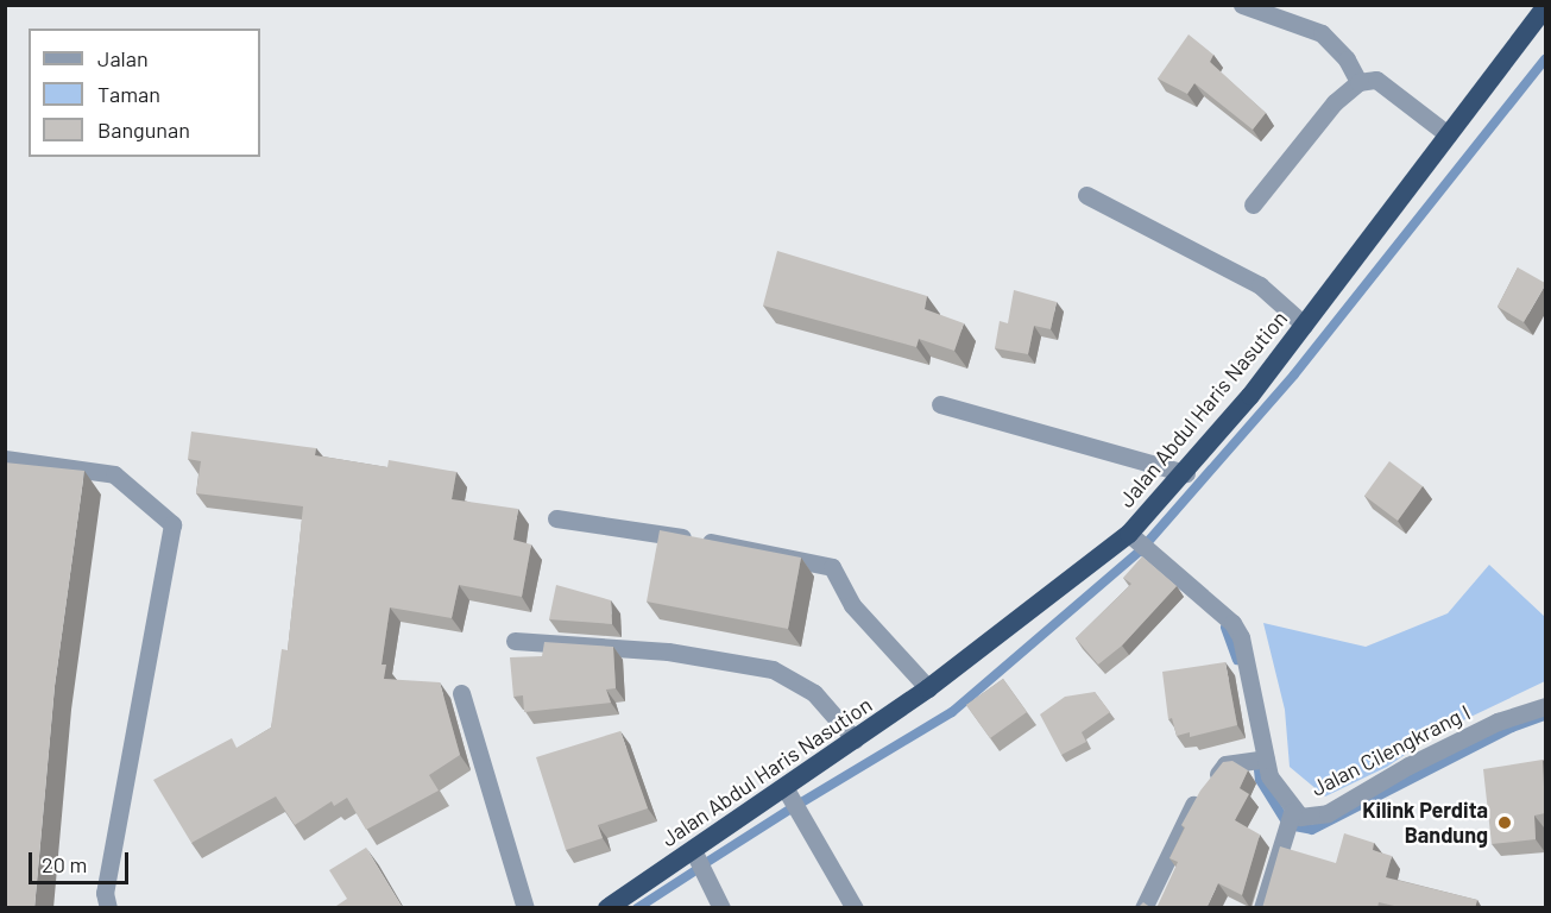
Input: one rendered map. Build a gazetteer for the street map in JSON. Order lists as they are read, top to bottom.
{
  "streets": {
    "highway": ["Jalan Abdul Haris Nasution"],
    "street": ["Jalan Cilengkrang I"]
  },
  "crossings": [
    ["Jalan Abdul Haris Nasution", "Jalan Cilengkrang I"]
  ],
  "places": ["Kilink Perdita Bandung"],
  "legend": ["Jalan", "Taman", "Bangunan"],
  "scale_bar": "20 m"
}
